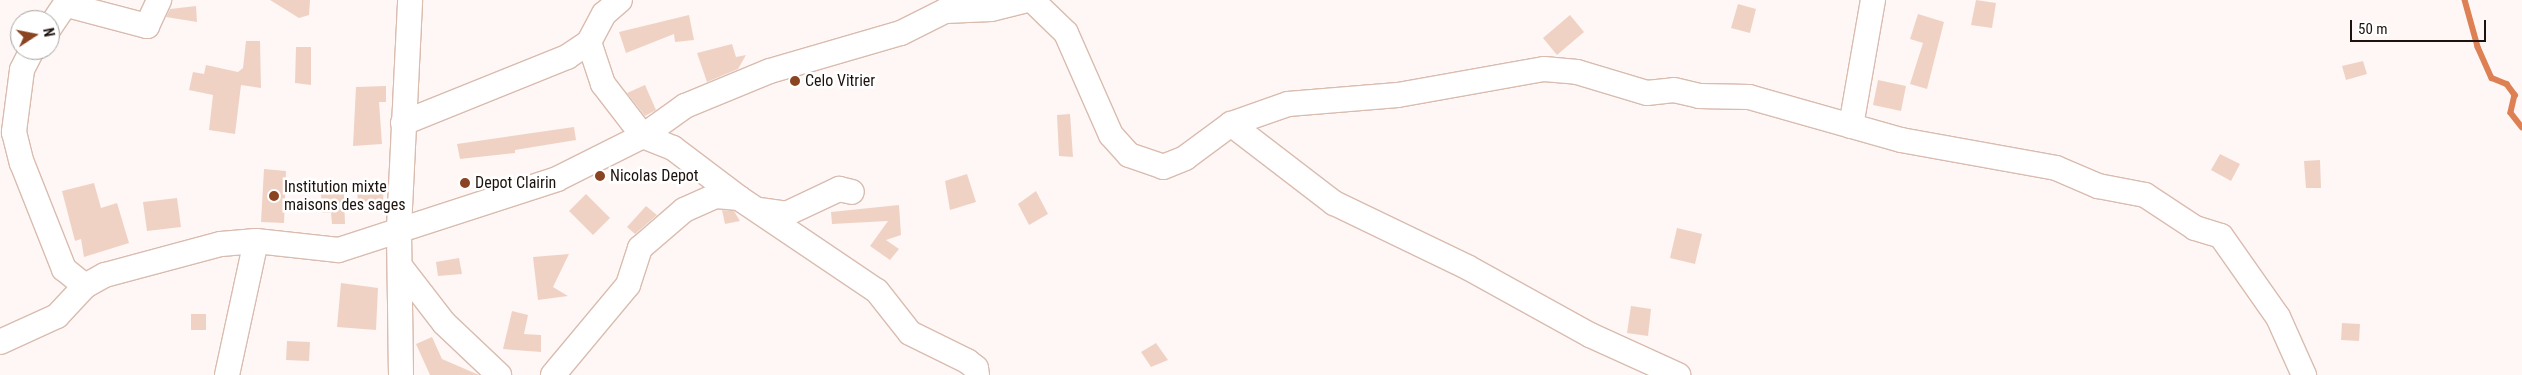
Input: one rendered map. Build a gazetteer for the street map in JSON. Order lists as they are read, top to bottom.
{
  "places": [
    "Celo Vitrier",
    "Nicolas Depot",
    "Depot Clairin",
    "Institution mixte maisons des sages"
  ],
  "scale_bar": "50 m",
  "north": "right"
}
